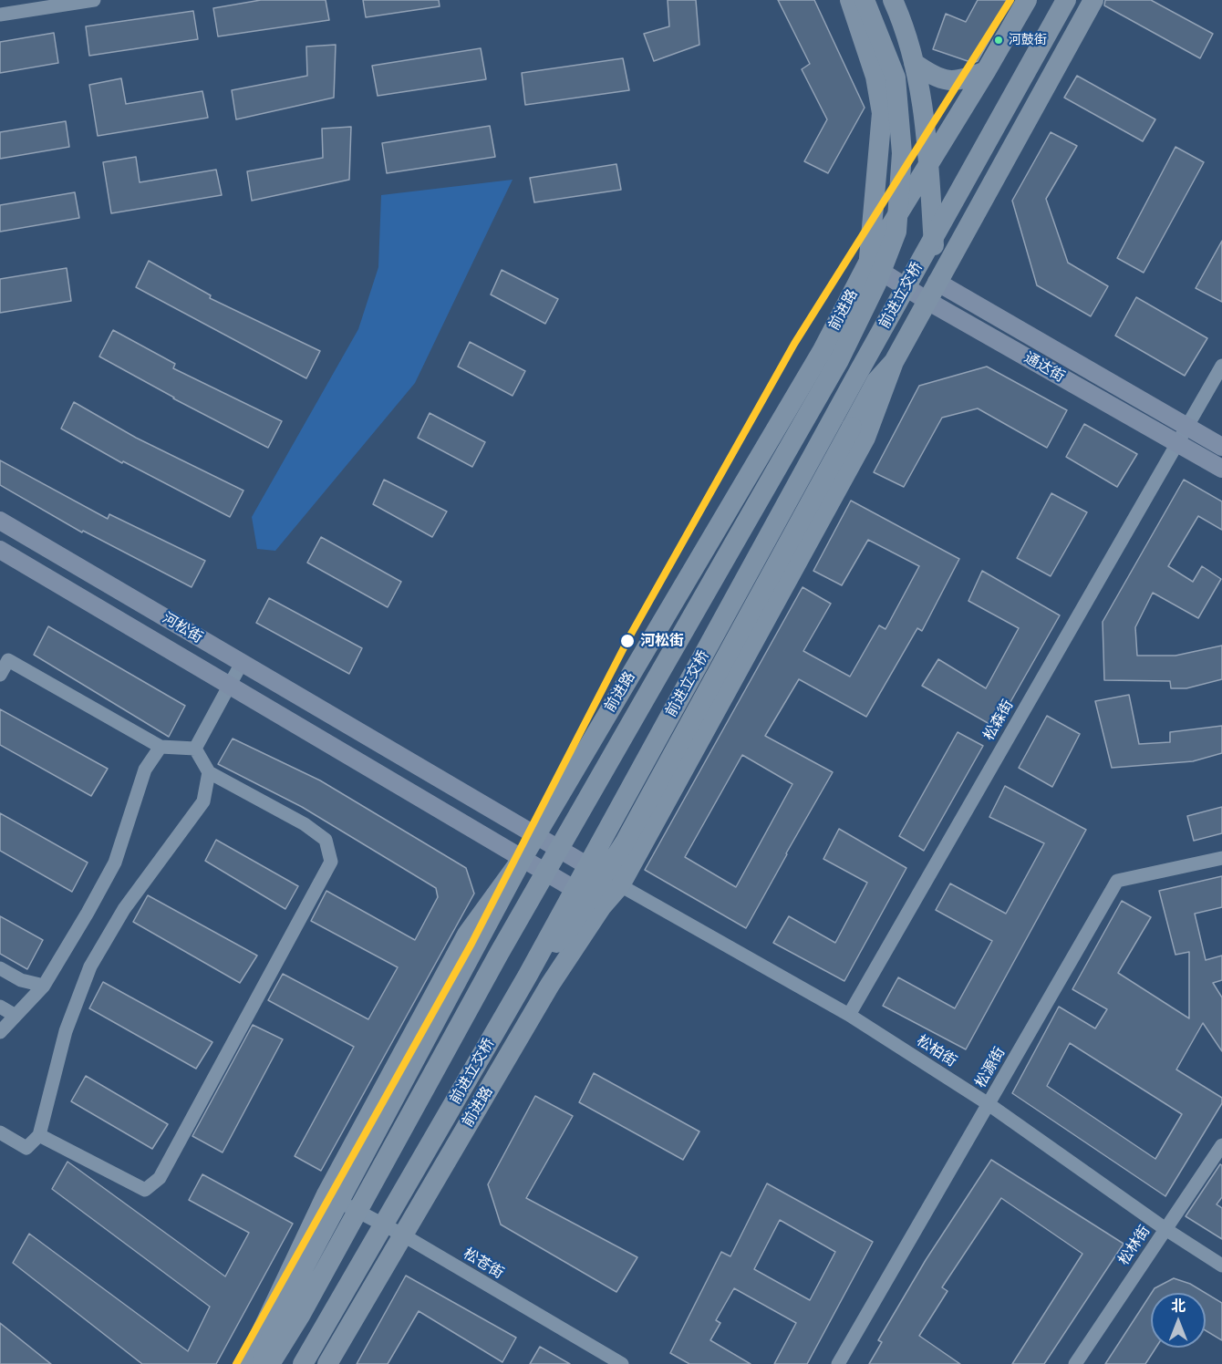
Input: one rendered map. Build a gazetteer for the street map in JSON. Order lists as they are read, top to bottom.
{
  "streets": {
    "highway": ["前进立交桥", "前进路"],
    "main road": ["通达街", "河松街"],
    "street": [
      "松森街",
      "松柏街",
      "松源街",
      "松林街",
      "松苍街"
    ]
  },
  "crossings": [
    ["前进立交桥", "前进路"],
    ["前进路", "通达街"],
    ["前进路", "河松街"],
    ["前进路", "松柏街"],
    ["前进路", "松苍街"],
    ["通达街", "松森街"],
    ["河松街", "松柏街"],
    ["松森街", "松柏街"],
    ["松柏街", "松源街"],
    ["松柏街", "松林街"]
  ],
  "places": ["河鼓街", "河松街"],
  "north": "top"
}
